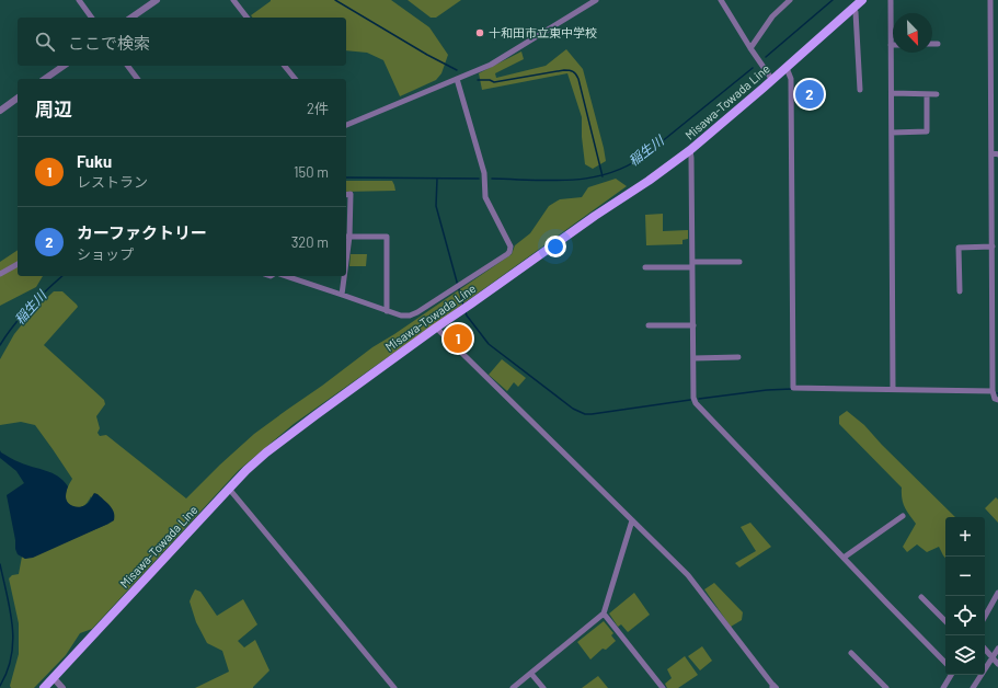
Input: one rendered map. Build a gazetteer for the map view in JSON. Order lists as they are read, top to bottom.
{
  "streets": {
    "main road": ["Misawa-Towada Line"]
  },
  "water": ["稲生川"],
  "places": ["十和田市立東中学校"],
  "north": "bottom right",
  "page": {
    "search": "ここで検索",
    "pins": ["2", "1"],
    "heading": ["周辺", "2件"],
    "list": [
      {
        "mark": "1",
        "name": "Fuku",
        "note": "レストラン",
        "value": "150 m"
      },
      {
        "mark": "2",
        "name": "カーファクトリー",
        "note": "ショップ",
        "value": "320 m"
      }
    ],
    "map_buttons": ["+", "−"]
  }
}
